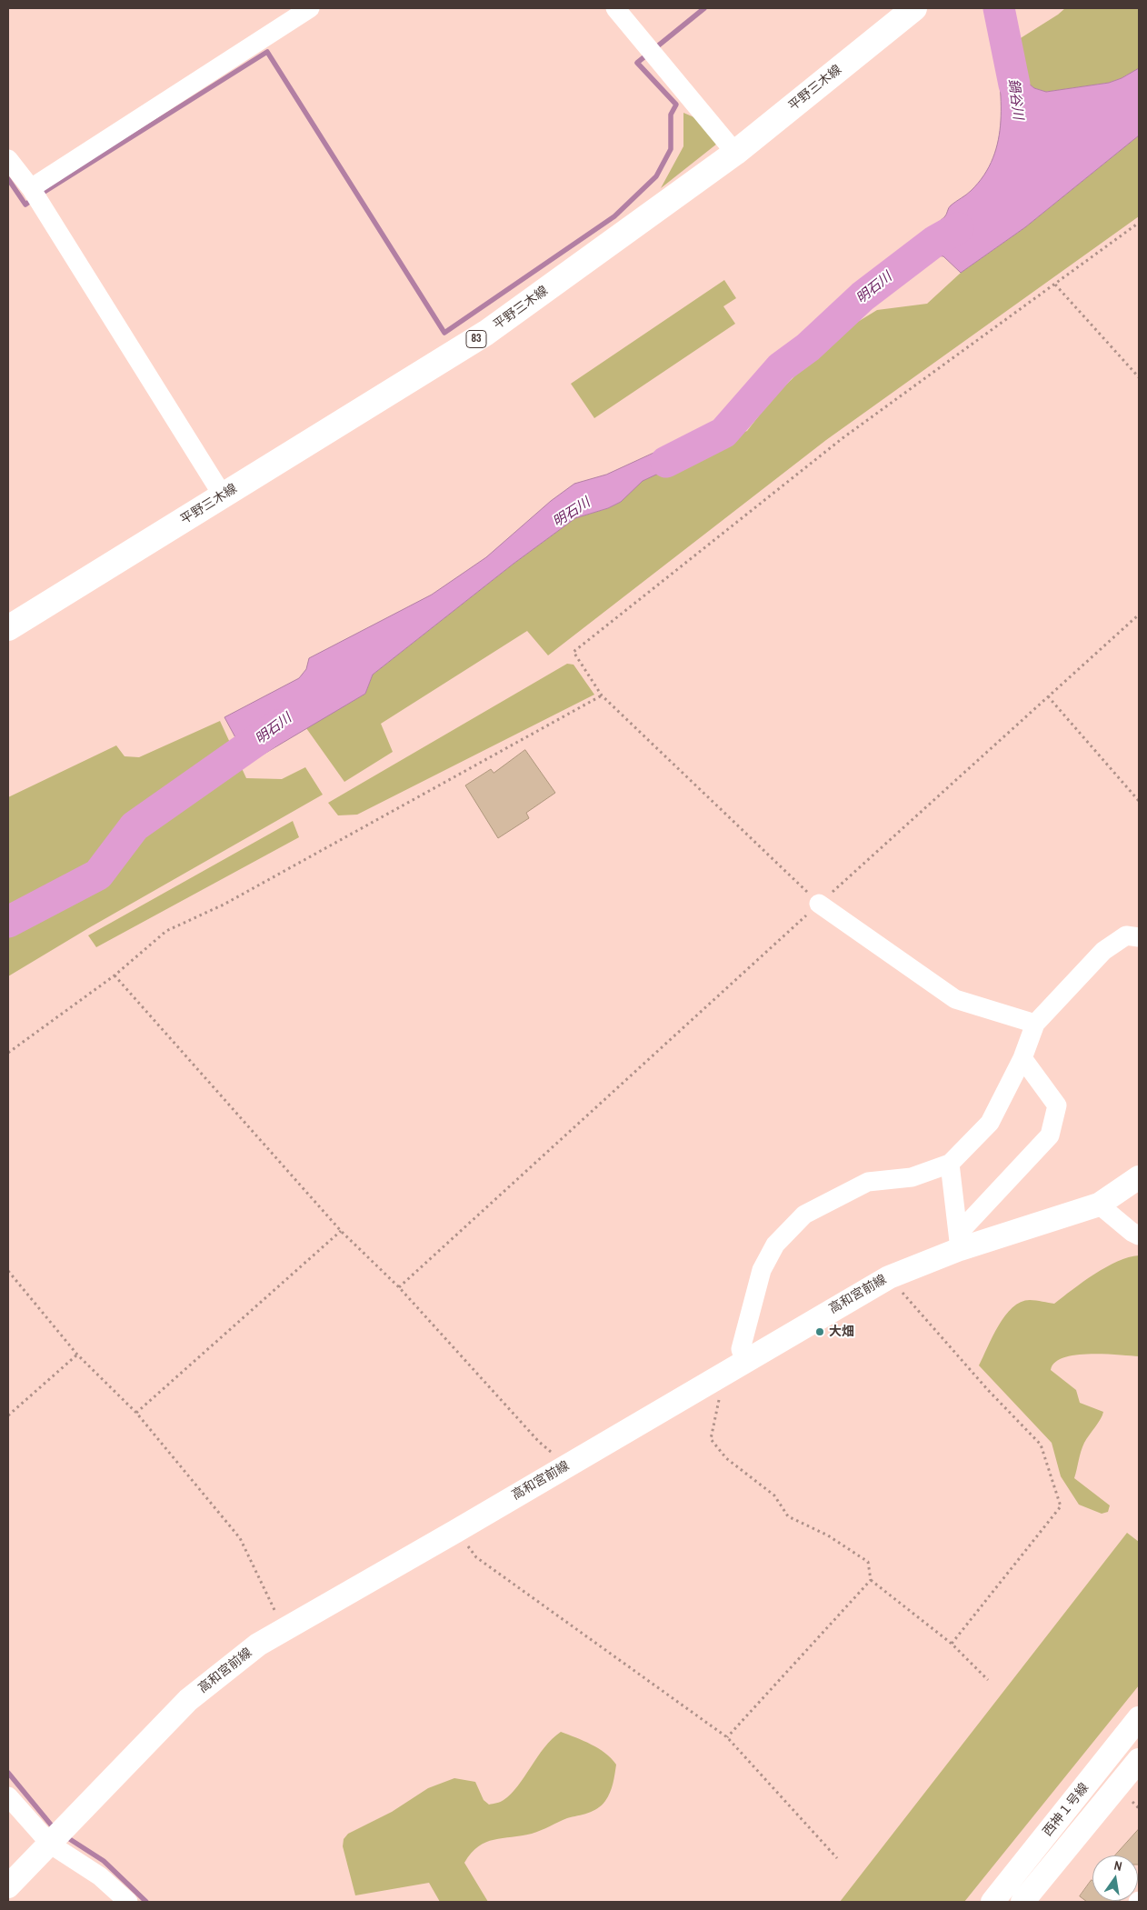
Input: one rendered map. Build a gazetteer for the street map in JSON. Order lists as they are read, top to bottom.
{
  "streets": {
    "main road": ["平野三木線", "83"],
    "street": ["高和宮前線", "西神１号線"]
  },
  "water": ["鍋谷川", "明石川"],
  "places": ["大畑"],
  "north": "top"
}
